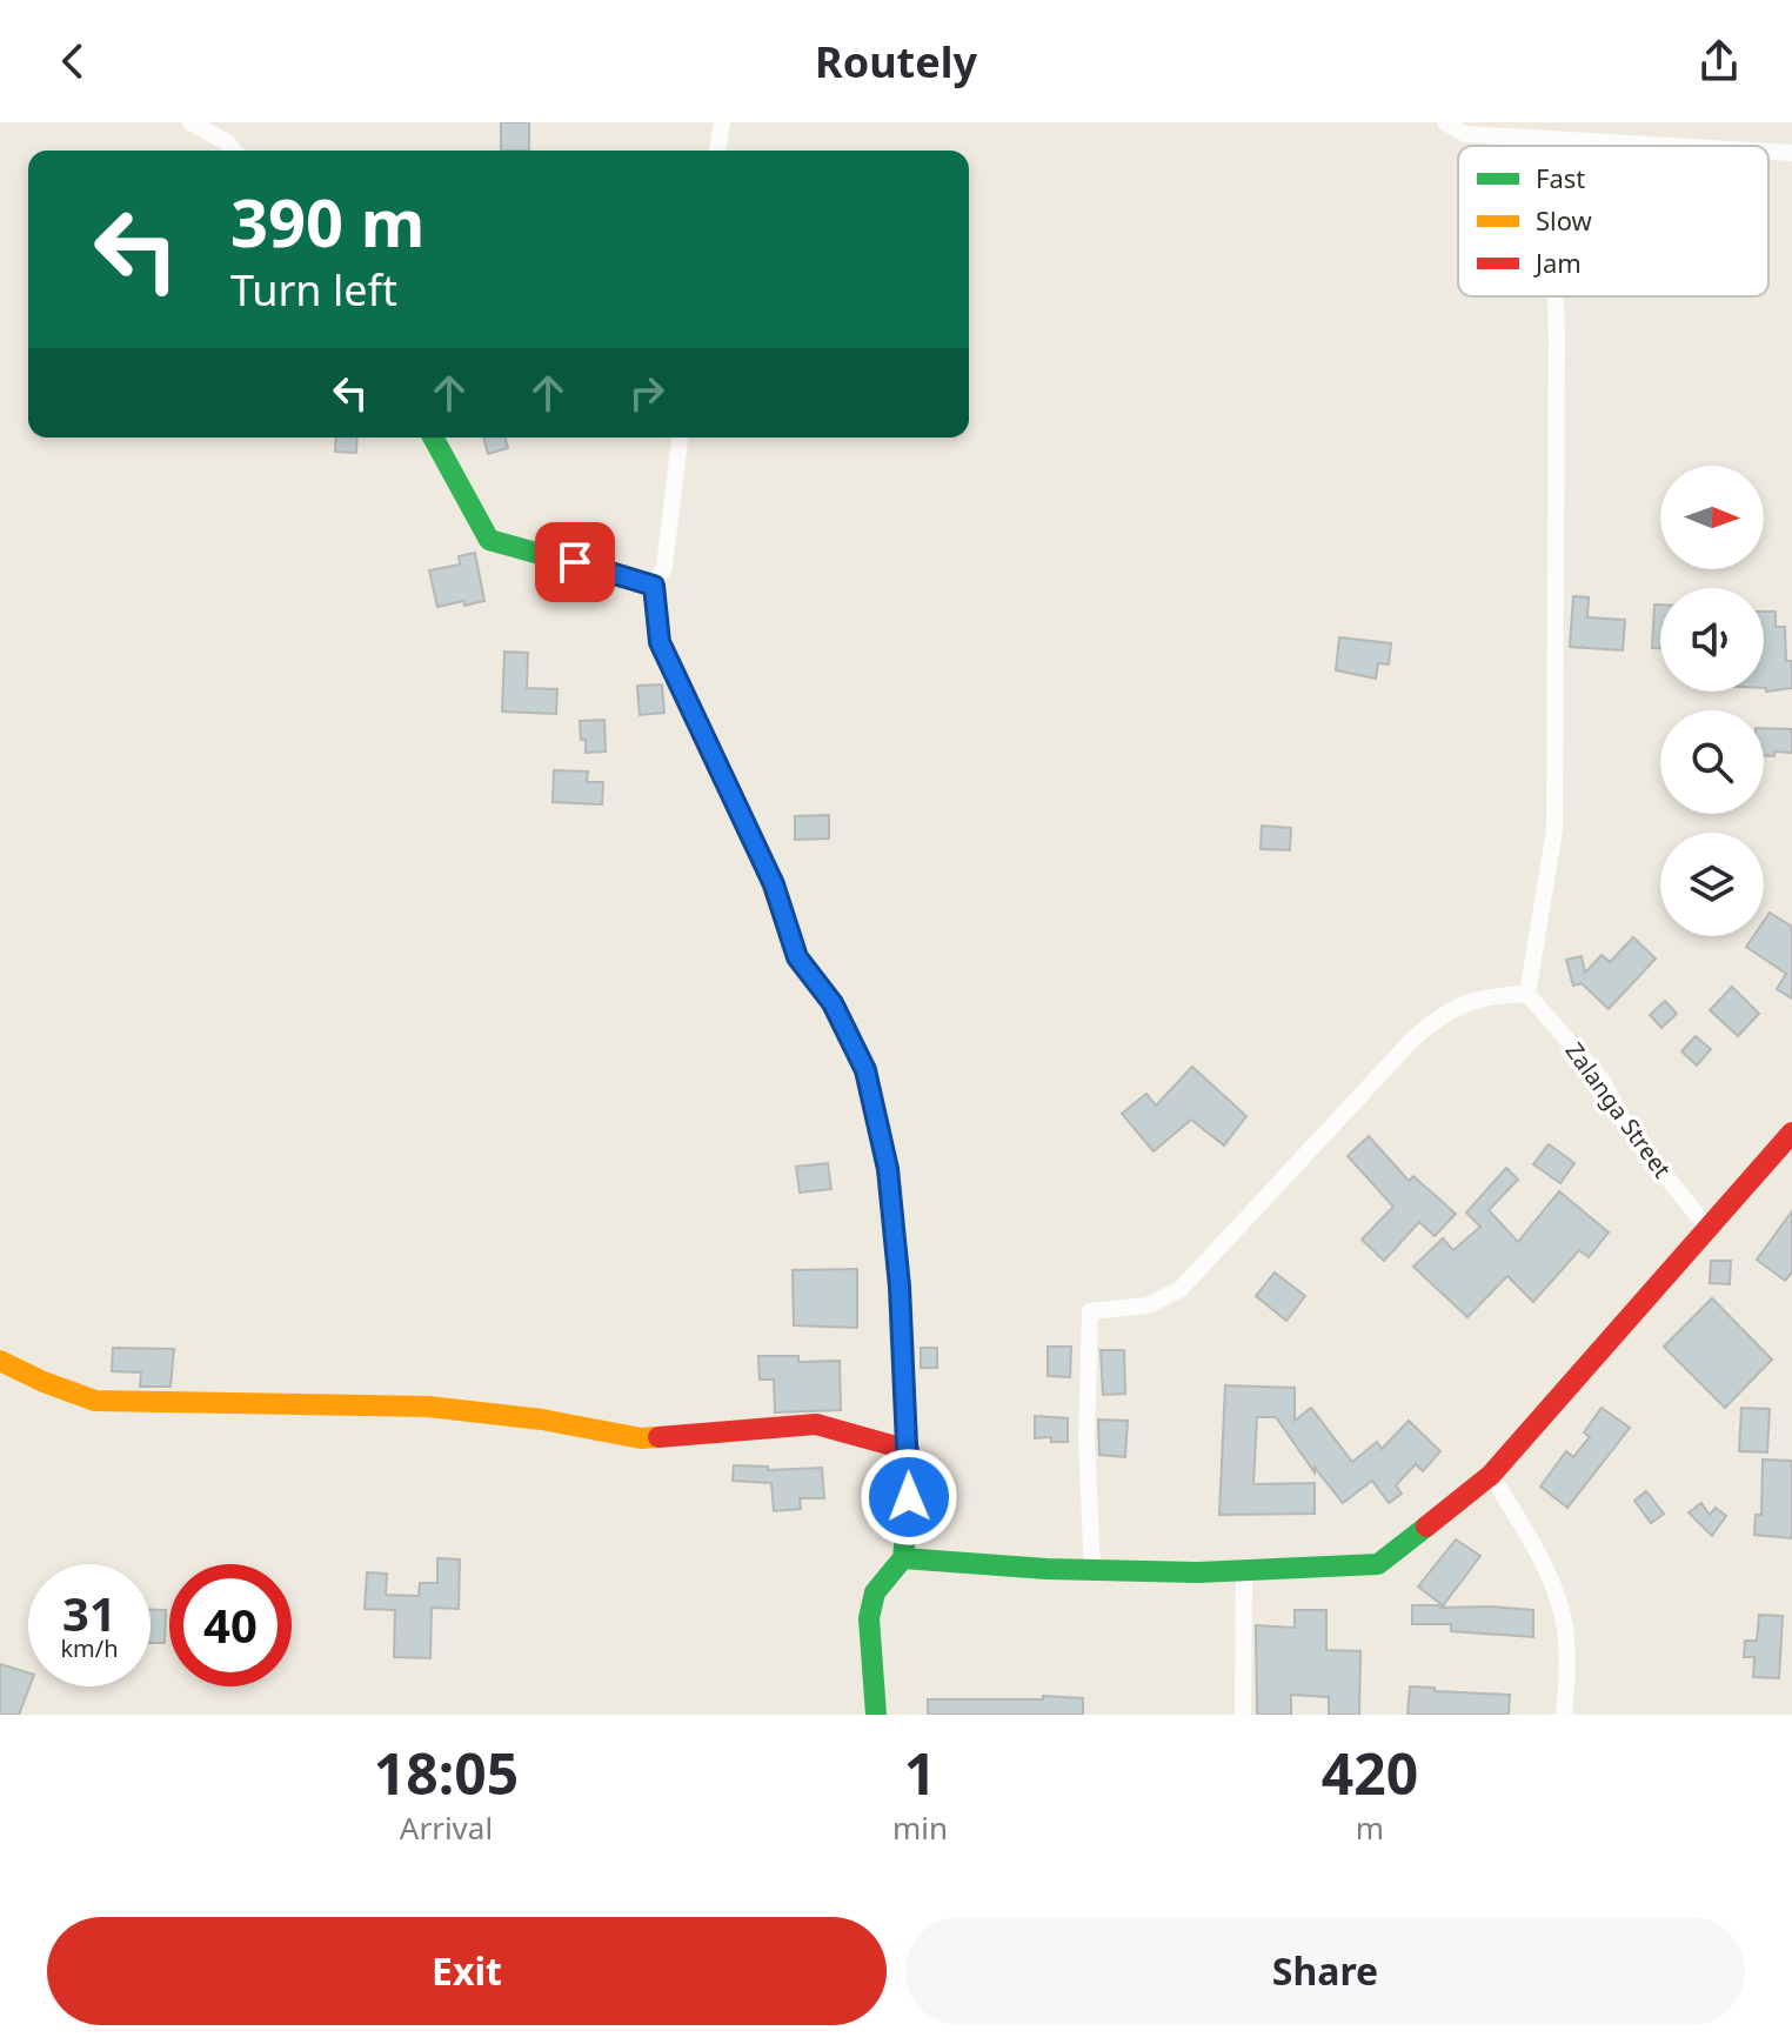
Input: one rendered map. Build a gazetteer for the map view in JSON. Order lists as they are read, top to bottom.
{
  "streets": {
    "street": ["Zalanga Street"]
  },
  "legend": ["Fast", "Slow", "Jam"],
  "north": "right",
  "page": {
    "header": "Routely",
    "turn": ["390 m", "Turn left"],
    "speed": "31 km/h",
    "limit": "40",
    "eta": [
      "18:05",
      "Arrival",
      "1",
      "min",
      "420",
      "m"
    ],
    "buttons": ["Exit", "Share"]
  }
}
